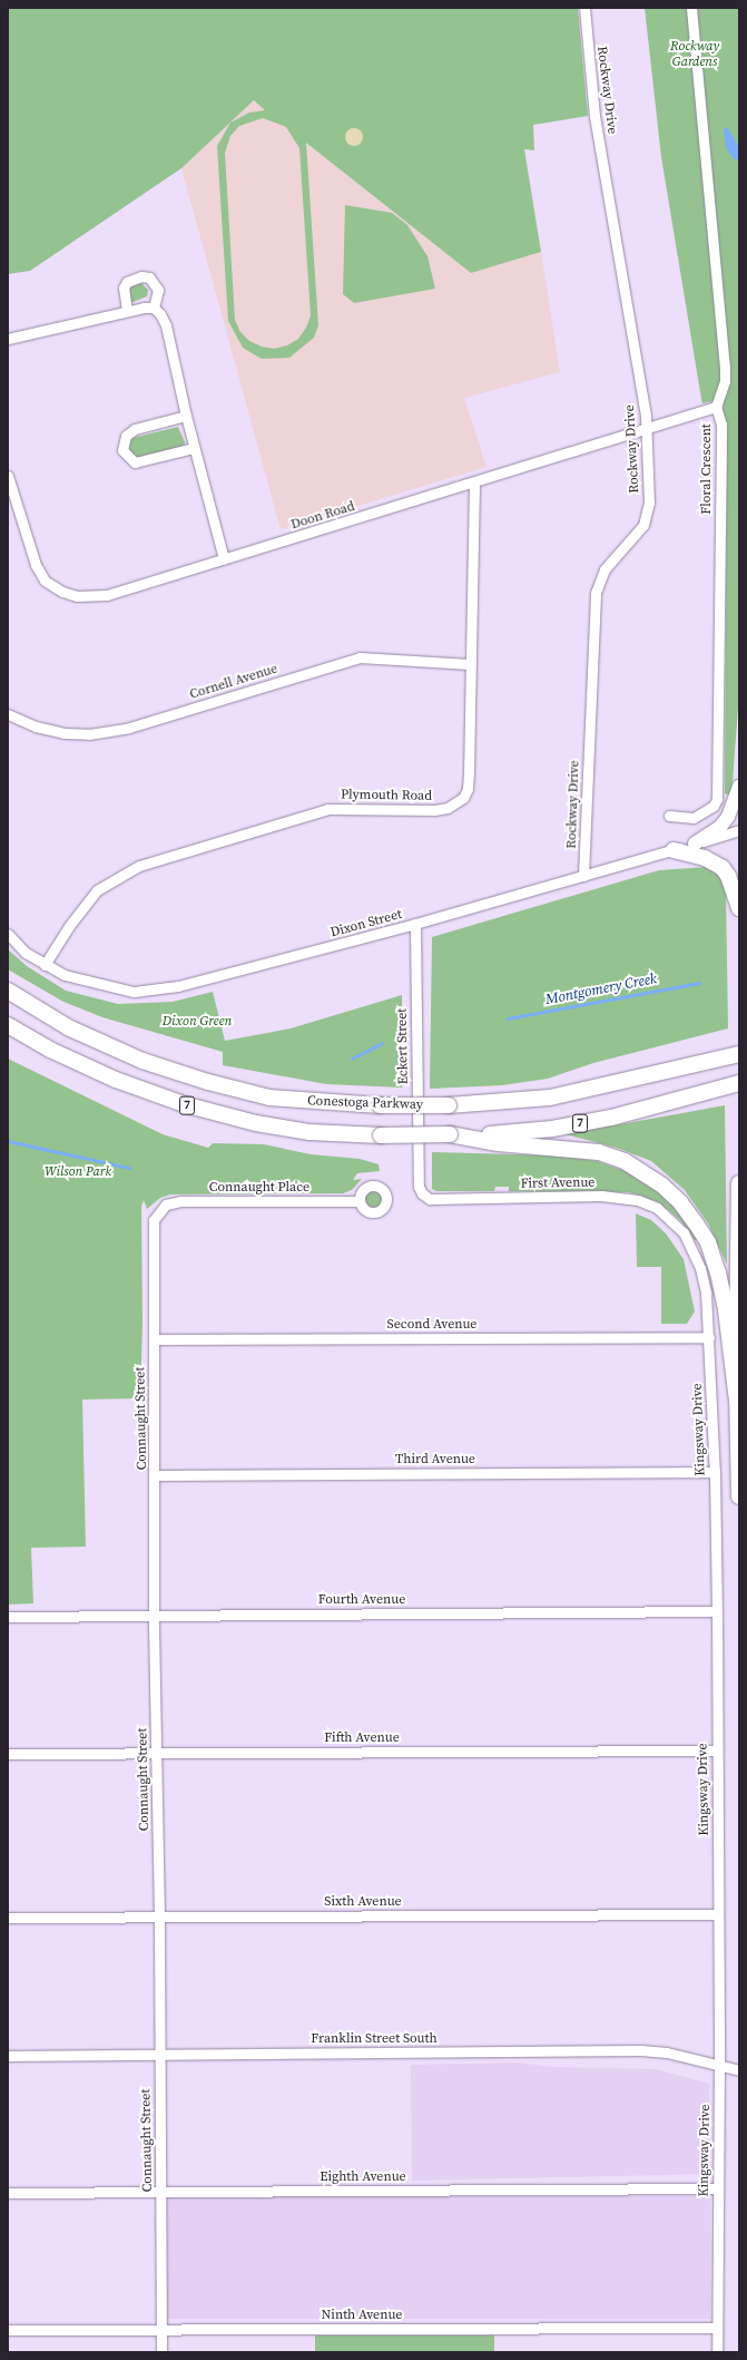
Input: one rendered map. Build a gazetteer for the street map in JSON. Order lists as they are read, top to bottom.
{
  "streets": {
    "highway": ["Conestoga Parkway", "7"],
    "street": [
      "Rockway Drive",
      "Floral Crescent",
      "Doon Road",
      "Cornell Avenue",
      "Plymouth Road",
      "Dixon Street",
      "Eckert Street",
      "First Avenue",
      "Connaught Place",
      "Second Avenue",
      "Connaught Street",
      "Kingsway Drive",
      "Third Avenue",
      "Fourth Avenue",
      "Fifth Avenue",
      "Sixth Avenue",
      "Franklin Street South",
      "Eighth Avenue",
      "Ninth Avenue"
    ]
  },
  "crossings": [
    ["Rockway Drive", "Doon Road"],
    ["Rockway Drive", "Dixon Street"],
    ["Floral Crescent", "Doon Road"],
    ["Doon Road", "Plymouth Road"],
    ["Cornell Avenue", "Plymouth Road"],
    ["Plymouth Road", "Dixon Street"],
    ["Dixon Street", "Eckert Street"],
    ["Eckert Street", "First Avenue"],
    ["First Avenue", "Kingsway Drive"],
    ["Connaught Place", "Connaught Street"],
    ["Second Avenue", "Connaught Street"],
    ["Second Avenue", "Kingsway Drive"],
    ["Connaught Street", "Third Avenue"],
    ["Connaught Street", "Fourth Avenue"],
    ["Connaught Street", "Fifth Avenue"],
    ["Connaught Street", "Sixth Avenue"],
    ["Connaught Street", "Franklin Street South"],
    ["Connaught Street", "Eighth Avenue"],
    ["Connaught Street", "Ninth Avenue"],
    ["Kingsway Drive", "Third Avenue"],
    ["Kingsway Drive", "Fourth Avenue"],
    ["Kingsway Drive", "Fifth Avenue"],
    ["Kingsway Drive", "Sixth Avenue"],
    ["Kingsway Drive", "Franklin Street South"],
    ["Kingsway Drive", "Eighth Avenue"],
    ["Kingsway Drive", "Ninth Avenue"]
  ],
  "water": ["Montgomery Creek"],
  "parks": ["Rockway Gardens", "Dixon Green", "Wilson Park"]
}
